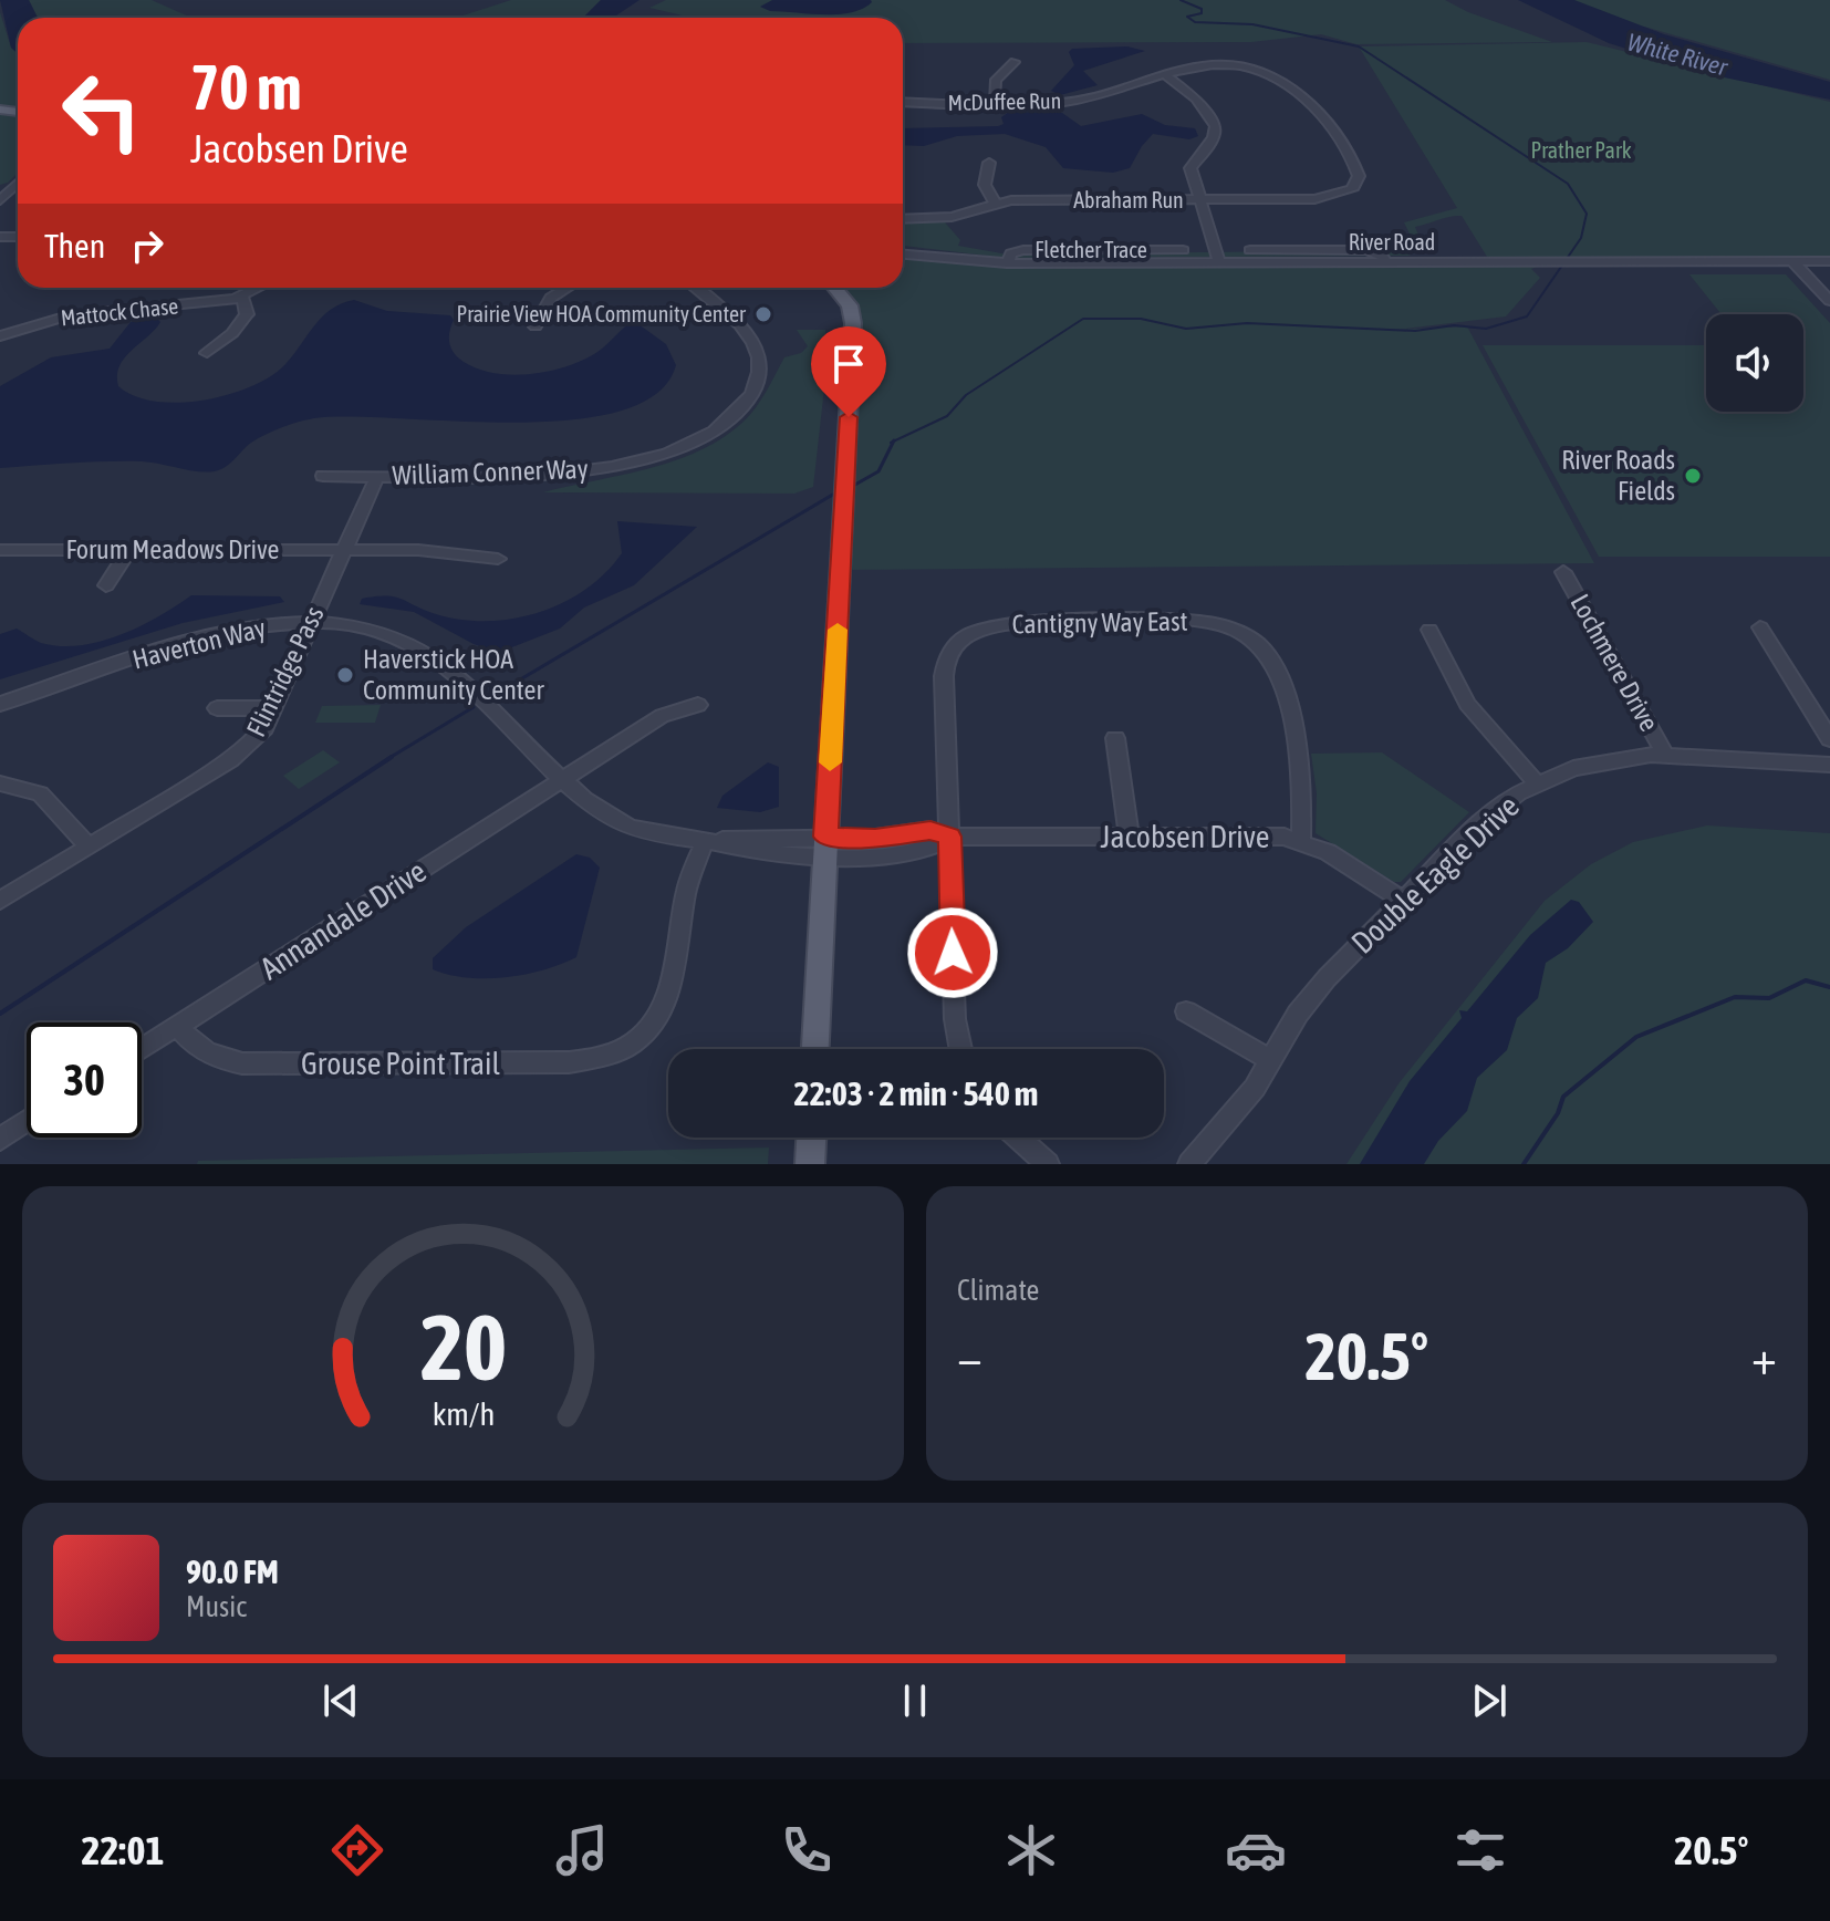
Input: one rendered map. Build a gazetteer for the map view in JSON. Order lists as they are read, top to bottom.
{
  "streets": {
    "street": [
      "McDuffee Run",
      "Abraham Run",
      "River Road",
      "Fletcher Trace",
      "Mattock Chase",
      "William Conner Way",
      "Forum Meadows Drive",
      "Cantigny Way East",
      "Haverton Way",
      "Lochmere Drive",
      "Flintridge Pass",
      "Jacobsen Drive",
      "Double Eagle Drive",
      "Annandale Drive",
      "Grouse Point Trail"
    ]
  },
  "crossings": [
    ["McDuffee Run", "Abraham Run"],
    ["River Road", "Fletcher Trace"],
    ["William Conner Way", "Flintridge Pass"],
    ["Forum Meadows Drive", "Flintridge Pass"],
    ["Cantigny Way East", "Jacobsen Drive"],
    ["Haverton Way", "Flintridge Pass"],
    ["Haverton Way", "Jacobsen Drive"],
    ["Haverton Way", "Annandale Drive"],
    ["Haverton Way", "Grouse Point Trail"],
    ["Lochmere Drive", "Double Eagle Drive"],
    ["Jacobsen Drive", "Double Eagle Drive"],
    ["Annandale Drive", "Grouse Point Trail"]
  ],
  "water": ["White River"],
  "parks": ["Prather Park"],
  "places": ["Prairie View HOA Community Center", "River Roads Fields", "Haverstick HOA Community Center"],
  "page": {
    "turn": ["70 m", "Jacobsen Drive"],
    "then": "Then",
    "limit": "30",
    "trip": "22:03 · 2 min · 540 m",
    "tile": "Climate",
    "heat": ["−", "20.5°", "+"],
    "song": ["90.0 FM", "Music"],
    "tabs": ["22:01", "20.5°"],
    "gauge": ["20", "km/h"]
  }
}
